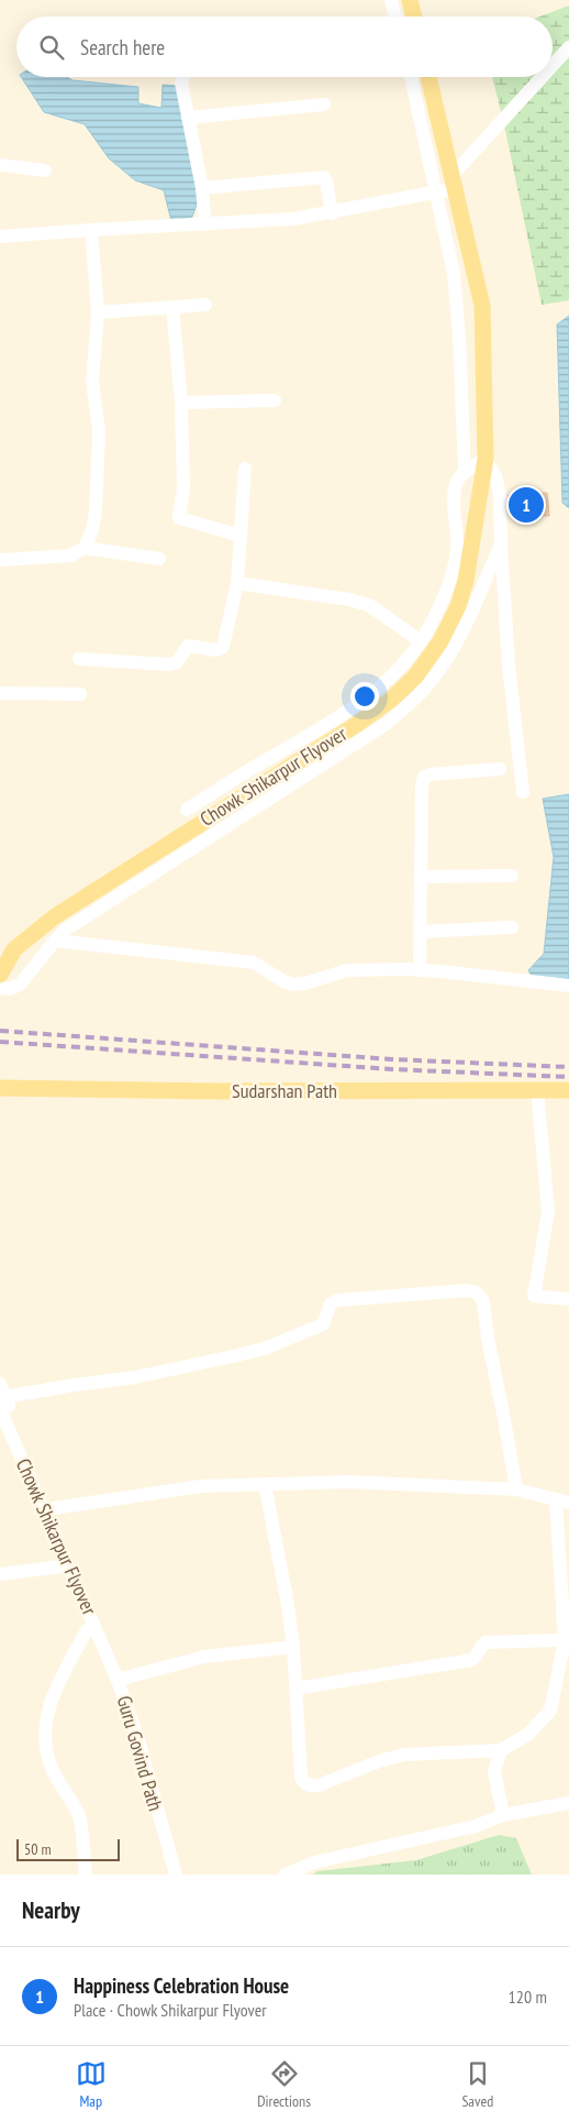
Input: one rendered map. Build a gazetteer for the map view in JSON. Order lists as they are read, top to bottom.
{
  "streets": {
    "main road": ["Chowk Shikarpur Flyover", "Sudarshan Path"],
    "street": ["Guru Govind Path"]
  },
  "crossings": [
    ["Chowk Shikarpur Flyover", "Guru Govind Path"]
  ],
  "scale_bar": "50 m",
  "page": {
    "search": "Search here",
    "pins": "1",
    "scale": "50 m",
    "heading": "Nearby",
    "list": [
      {
        "mark": "1",
        "name": "Happiness Celebration House",
        "note": "Place · Chowk Shikarpur Flyover",
        "value": "120 m"
      }
    ],
    "nav": ["Map", "Directions", "Saved"]
  }
}
